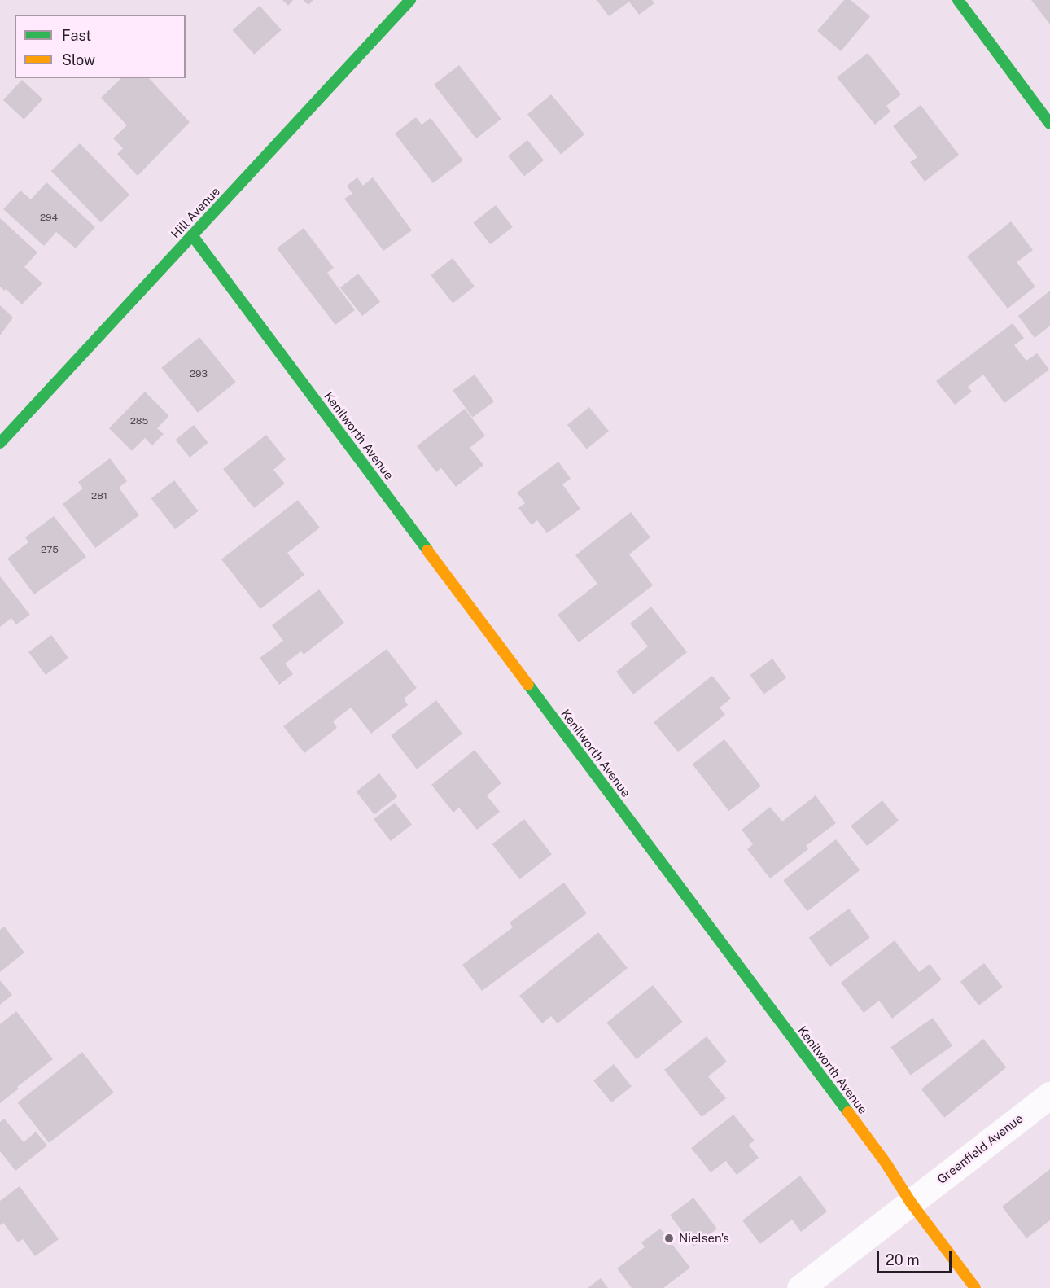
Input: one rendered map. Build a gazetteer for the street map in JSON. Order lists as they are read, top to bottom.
{
  "streets": {
    "street": ["Hill Avenue", "Kenilworth Avenue", "Greenfield Avenue"]
  },
  "crossings": [
    ["Hill Avenue", "Kenilworth Avenue"],
    ["Kenilworth Avenue", "Greenfield Avenue"]
  ],
  "places": ["Nielsen's"],
  "house_numbers": [
    "294",
    "293",
    "285",
    "281",
    "275"
  ],
  "legend": ["Fast", "Slow"],
  "scale_bar": "20 m"
}
